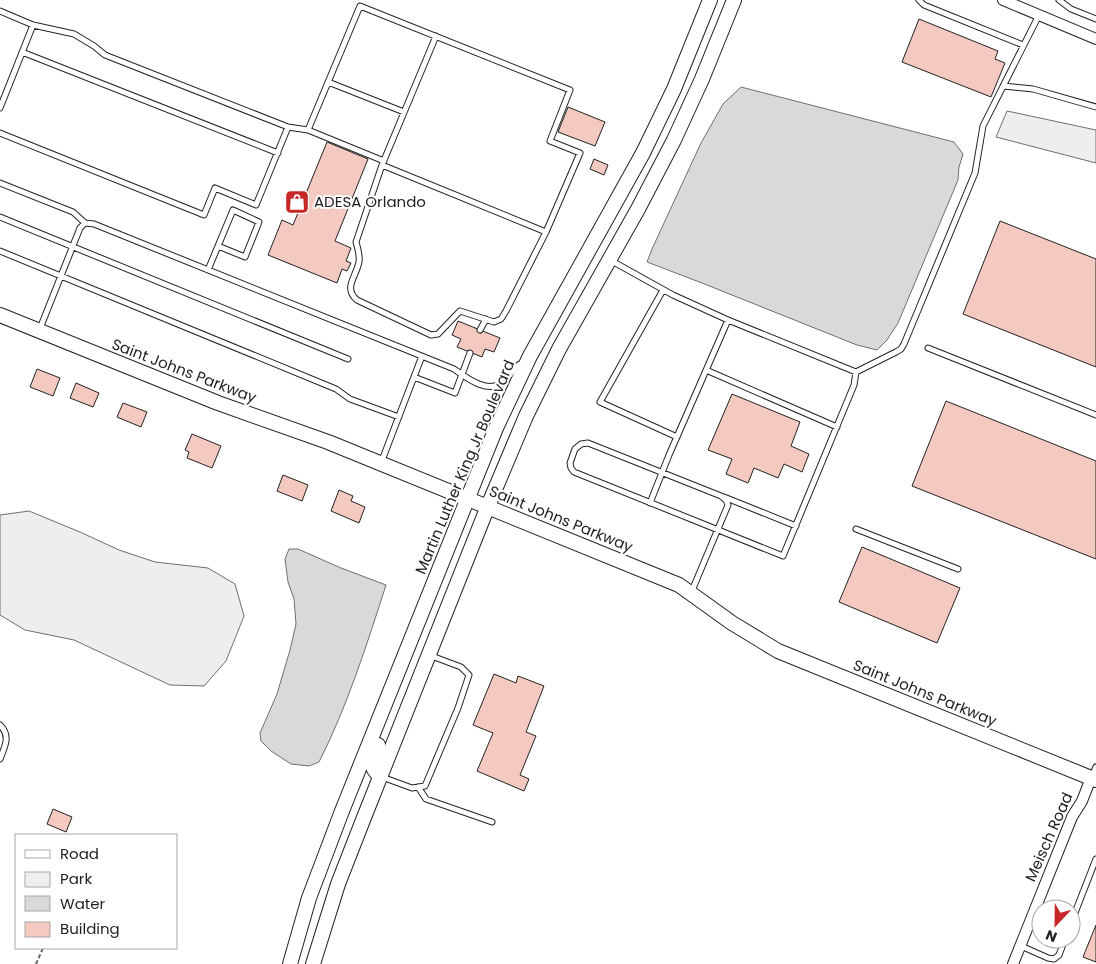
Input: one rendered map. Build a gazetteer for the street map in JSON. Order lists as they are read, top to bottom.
{
  "streets": {
    "main road": ["Saint Johns Parkway", "Martin Luther King Jr Boulevard"],
    "street": ["Meisch Road"]
  },
  "crossings": [
    ["Saint Johns Parkway", "Martin Luther King Jr Boulevard"],
    ["Saint Johns Parkway", "Meisch Road"]
  ],
  "places": {
    "shop": ["ADESA Orlando"]
  },
  "legend": [
    "Road",
    "Park",
    "Water",
    "Building"
  ],
  "north": "bottom"
}
